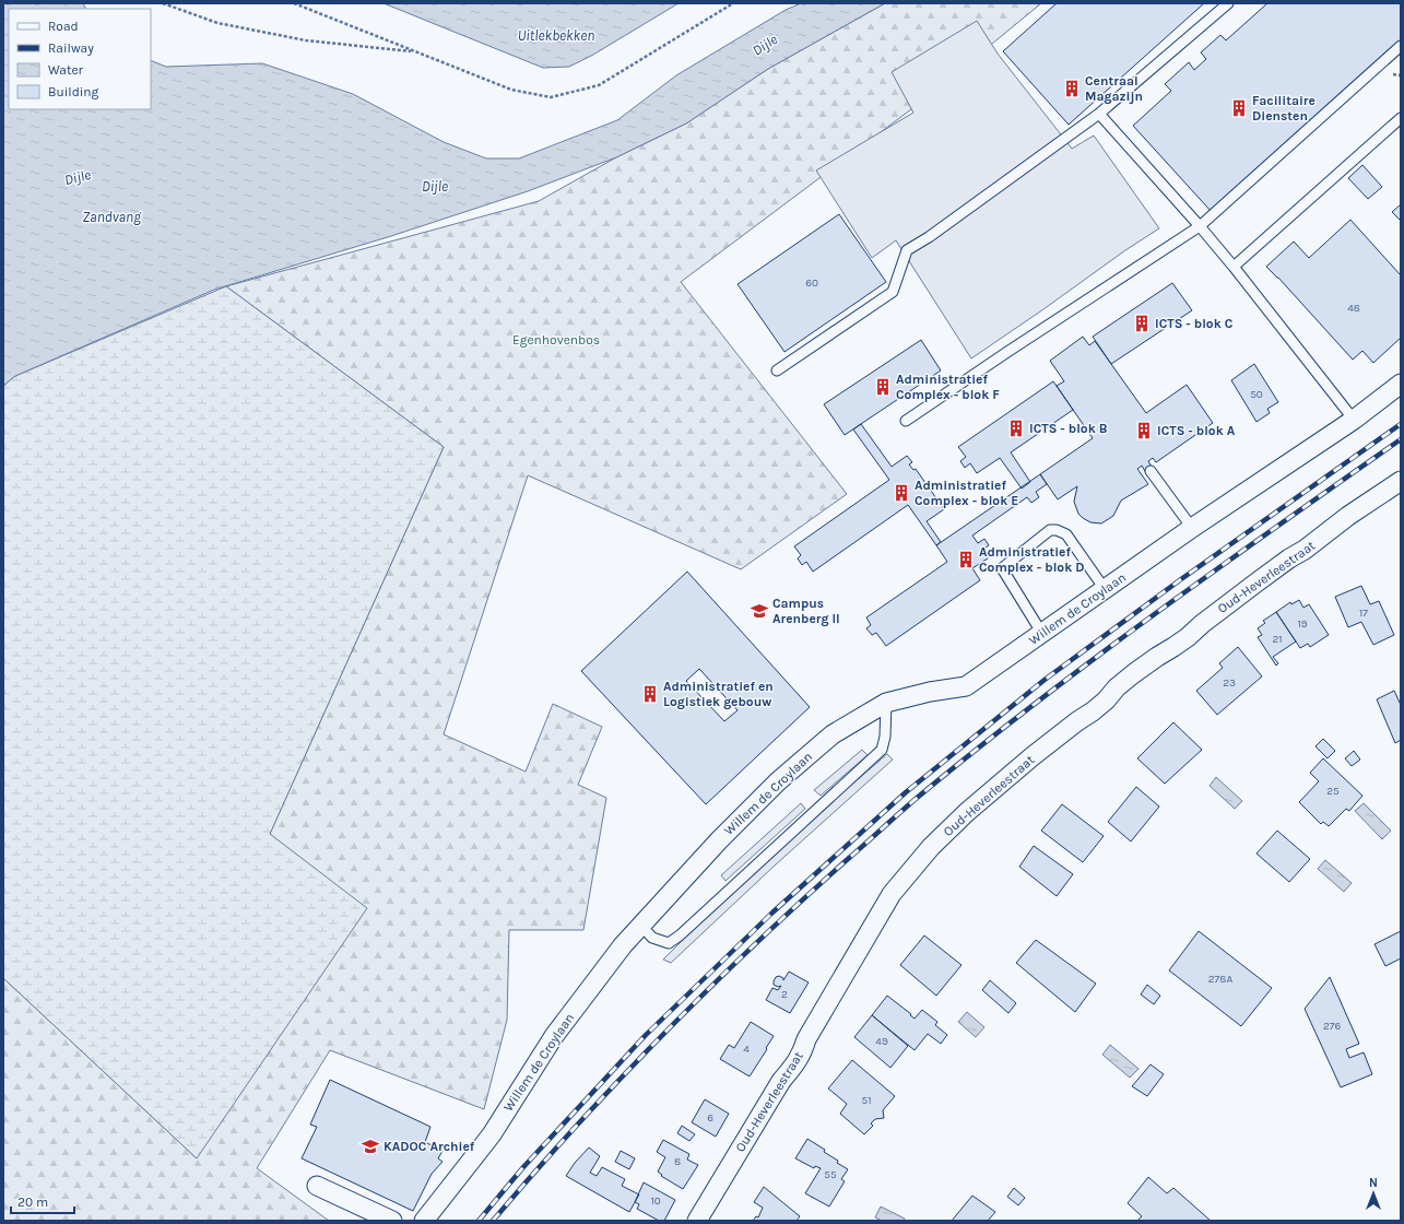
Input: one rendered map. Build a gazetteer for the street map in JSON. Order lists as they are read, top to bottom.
{
  "streets": {
    "street": ["Oud-Heverleestraat", "Willem de Croylaan"]
  },
  "water": ["Uitlekbekken", "Dijle", "Zandvang"],
  "parks": ["Egenhovenbos"],
  "places": {
    "building": [
      "Centraal Magazijn",
      "Facilitaire Diensten",
      "ICTS - blok C",
      "Administratief Complex - blok F",
      "ICTS - blok B",
      "ICTS - blok A",
      "Administratief Complex - blok E",
      "Administratief Complex - blok D",
      "Administratief en Logistiek gebouw"
    ],
    "school or university": ["Campus Arenberg II", "KADOC Archief"]
  },
  "house_numbers": [
    "60",
    "48",
    "50",
    "17",
    "19",
    "21",
    "23",
    "25",
    "278A",
    "2",
    "276",
    "49",
    "4",
    "51",
    "6",
    "8",
    "55",
    "10"
  ],
  "legend": [
    "Road",
    "Railway",
    "Water",
    "Building"
  ],
  "scale_bar": "20 m",
  "north": "top"
}
